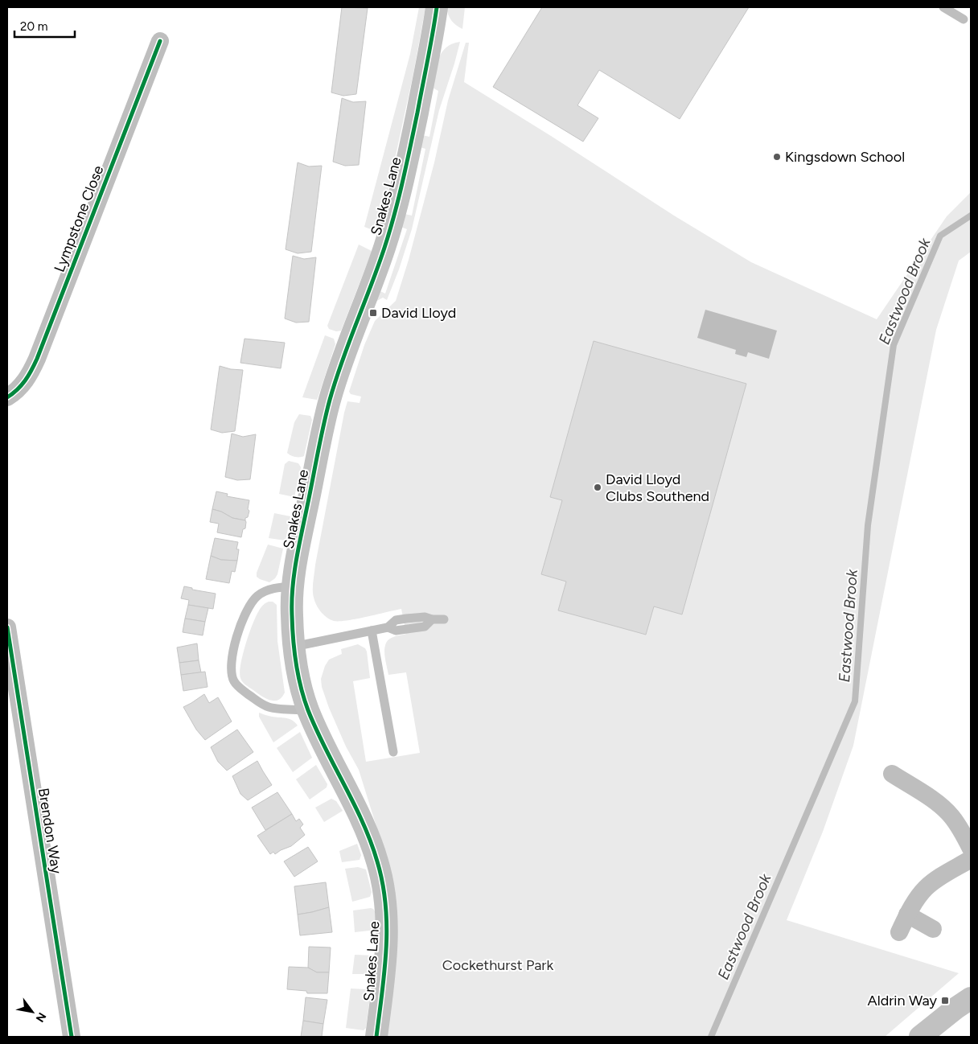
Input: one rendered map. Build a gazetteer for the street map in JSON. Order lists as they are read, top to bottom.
{
  "streets": {
    "street": ["Snakes Lane", "Lympstone Close", "Brendon Way"]
  },
  "water": ["Eastwood Brook"],
  "parks": ["Cockethurst Park"],
  "places": {
    "other": ["Kingsdown School", "David Lloyd Clubs Southend"],
    "transit": ["David Lloyd", "Aldrin Way"]
  },
  "scale_bar": "20 m",
  "north": "bottom right"
}
